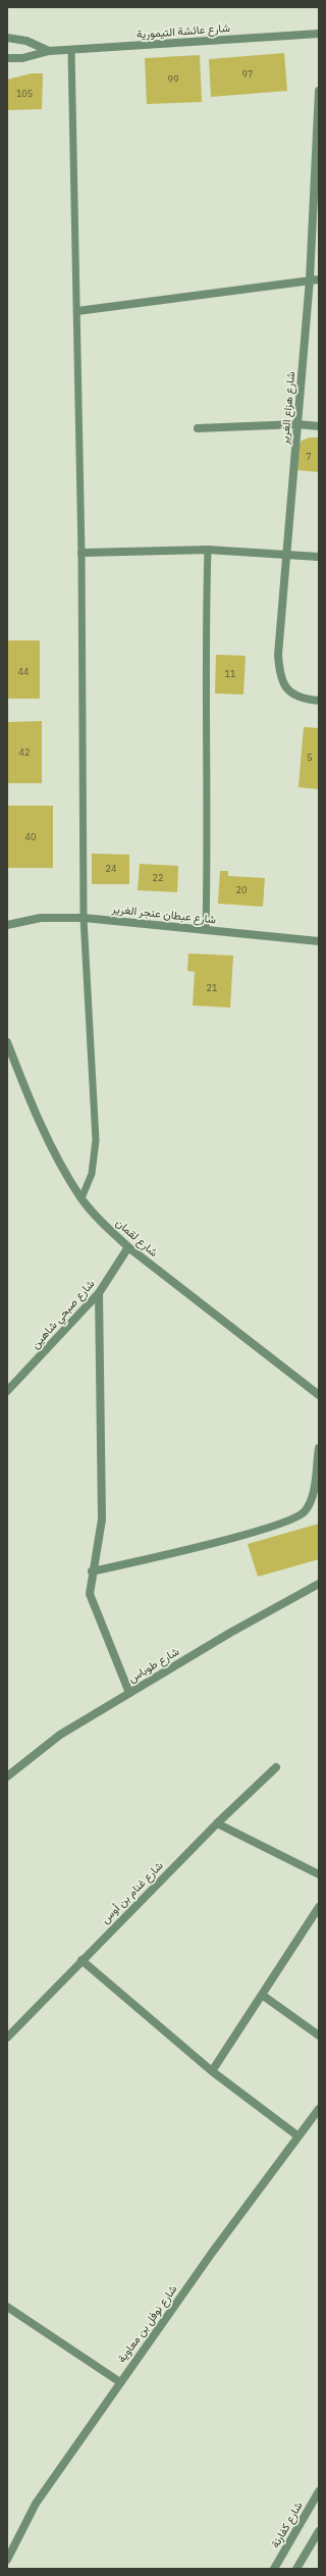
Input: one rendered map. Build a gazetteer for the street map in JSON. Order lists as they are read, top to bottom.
{
  "streets": {
    "street": [
      "شارع عائشة التيمورية",
      "شارع هزاع الغرير",
      "شارع عبطان عنجر الغرير",
      "شارع لقمان",
      "شارع صبحي شاهين",
      "شارع طوباس",
      "شارع غنام بن أوس",
      "شارع نوفل بن معاوية",
      "شارع كفارنة"
    ]
  },
  "crossings": [
    ["شارع لقمان", "شارع صبحي شاهين"]
  ],
  "house_numbers": [
    "97",
    "99",
    "105",
    "7",
    "44",
    "11",
    "42",
    "5",
    "40",
    "24",
    "22",
    "20",
    "21"
  ]
}
